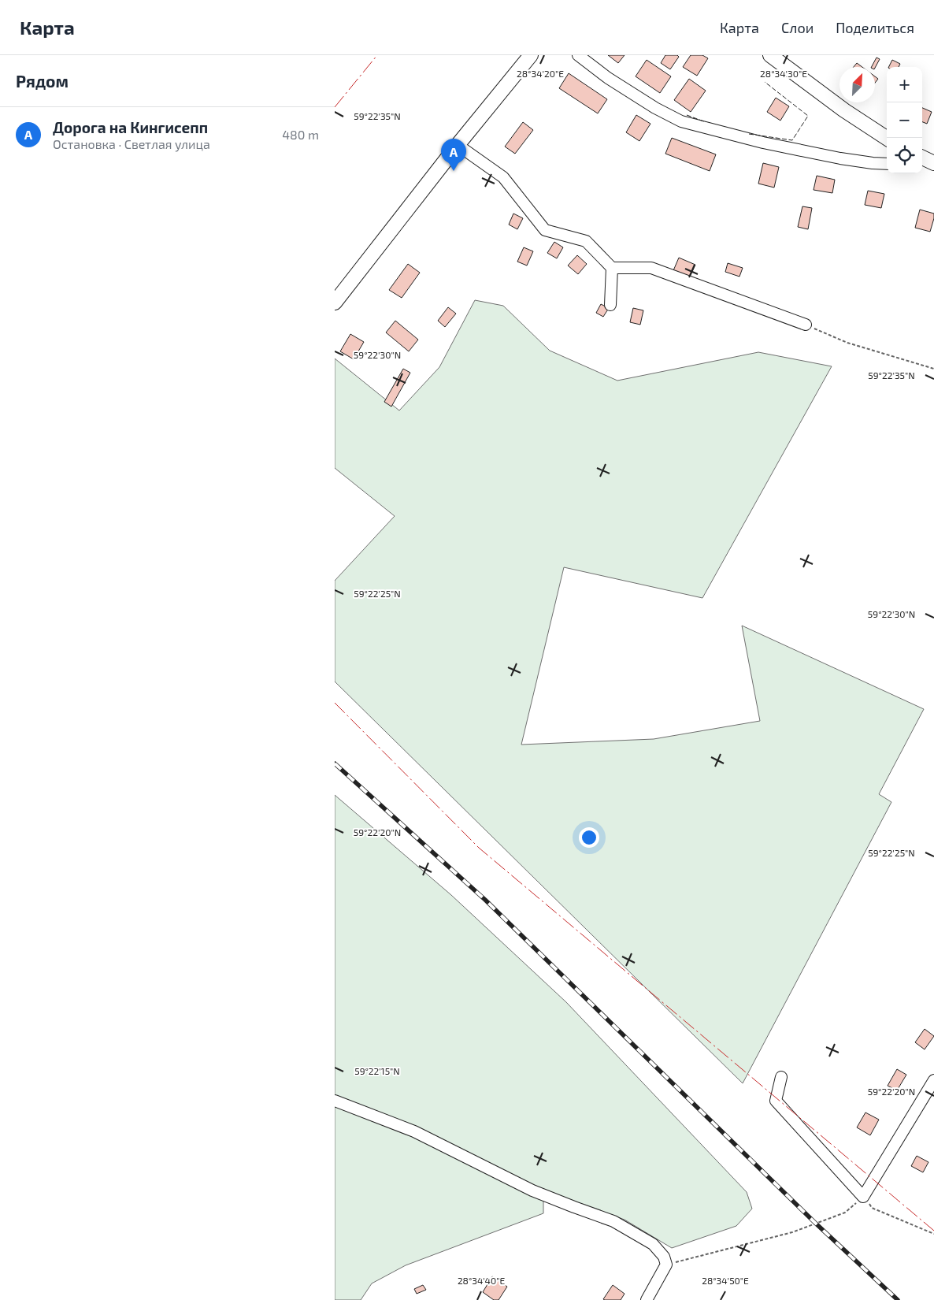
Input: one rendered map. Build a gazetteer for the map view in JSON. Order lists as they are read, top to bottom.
{
  "north": "top right",
  "page": {
    "header": "Карта",
    "nav": ["Карта", "Слои", "Поделиться"],
    "heading": "Рядом",
    "map_buttons": ["+", "−"],
    "list": [
      {
        "mark": "A",
        "name": "Дорога на Кингисепп",
        "note": "Остановка · Светлая улица",
        "value": "480 m"
      }
    ],
    "pins": "A"
  },
  "coordinates": [
    "28°34'20\"E",
    "28°34'30\"E",
    "59°22'35\"N",
    "59°22'30\"N",
    "59°22'25\"N",
    "59°22'20\"N",
    "59°22'15\"N",
    "28°34'40\"E",
    "28°34'50\"E"
  ]
}
